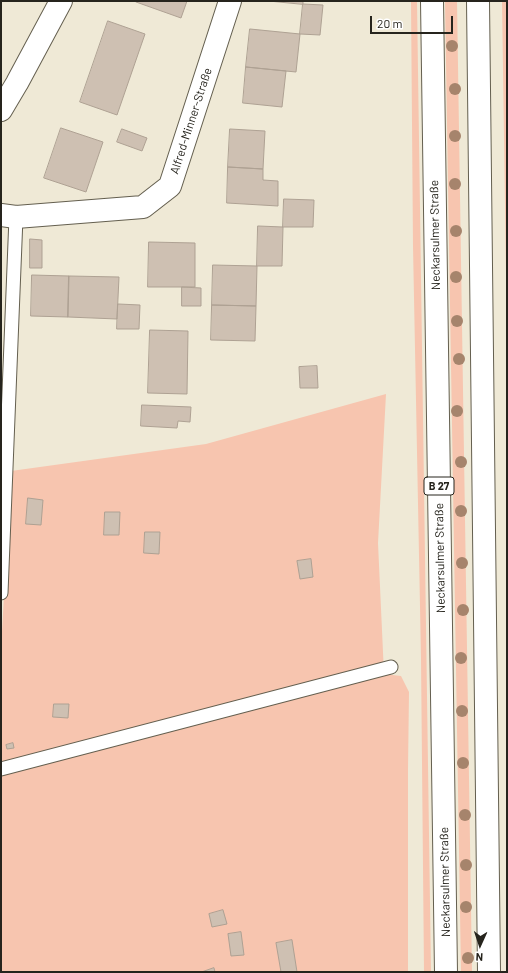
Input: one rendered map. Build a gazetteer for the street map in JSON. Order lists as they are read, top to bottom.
{
  "streets": {
    "main road": ["Alfred-Minner-Straße", "Neckarsulmer Straße", "B 27"]
  },
  "scale_bar": "20 m",
  "north": "bottom"
}
